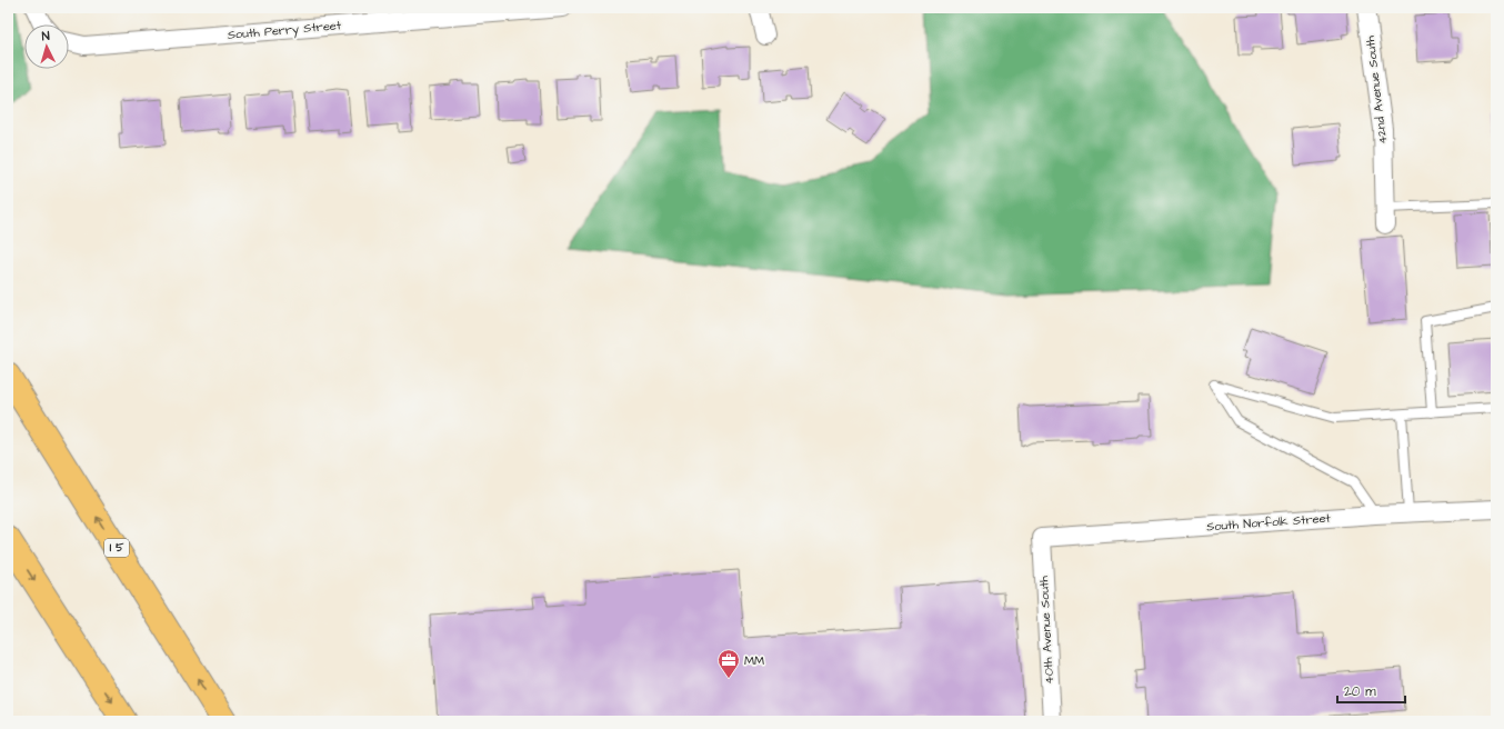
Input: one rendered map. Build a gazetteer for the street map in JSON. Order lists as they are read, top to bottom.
{
  "streets": {
    "highway": ["I 5"],
    "street": [
      "South Perry Street",
      "42nd Avenue South",
      "South Norfolk Street",
      "40th Avenue South"
    ]
  },
  "crossings": [
    ["South Norfolk Street", "40th Avenue South"]
  ],
  "places": {
    "office": ["MM"]
  },
  "scale_bar": "20 m",
  "north": "top"
}
